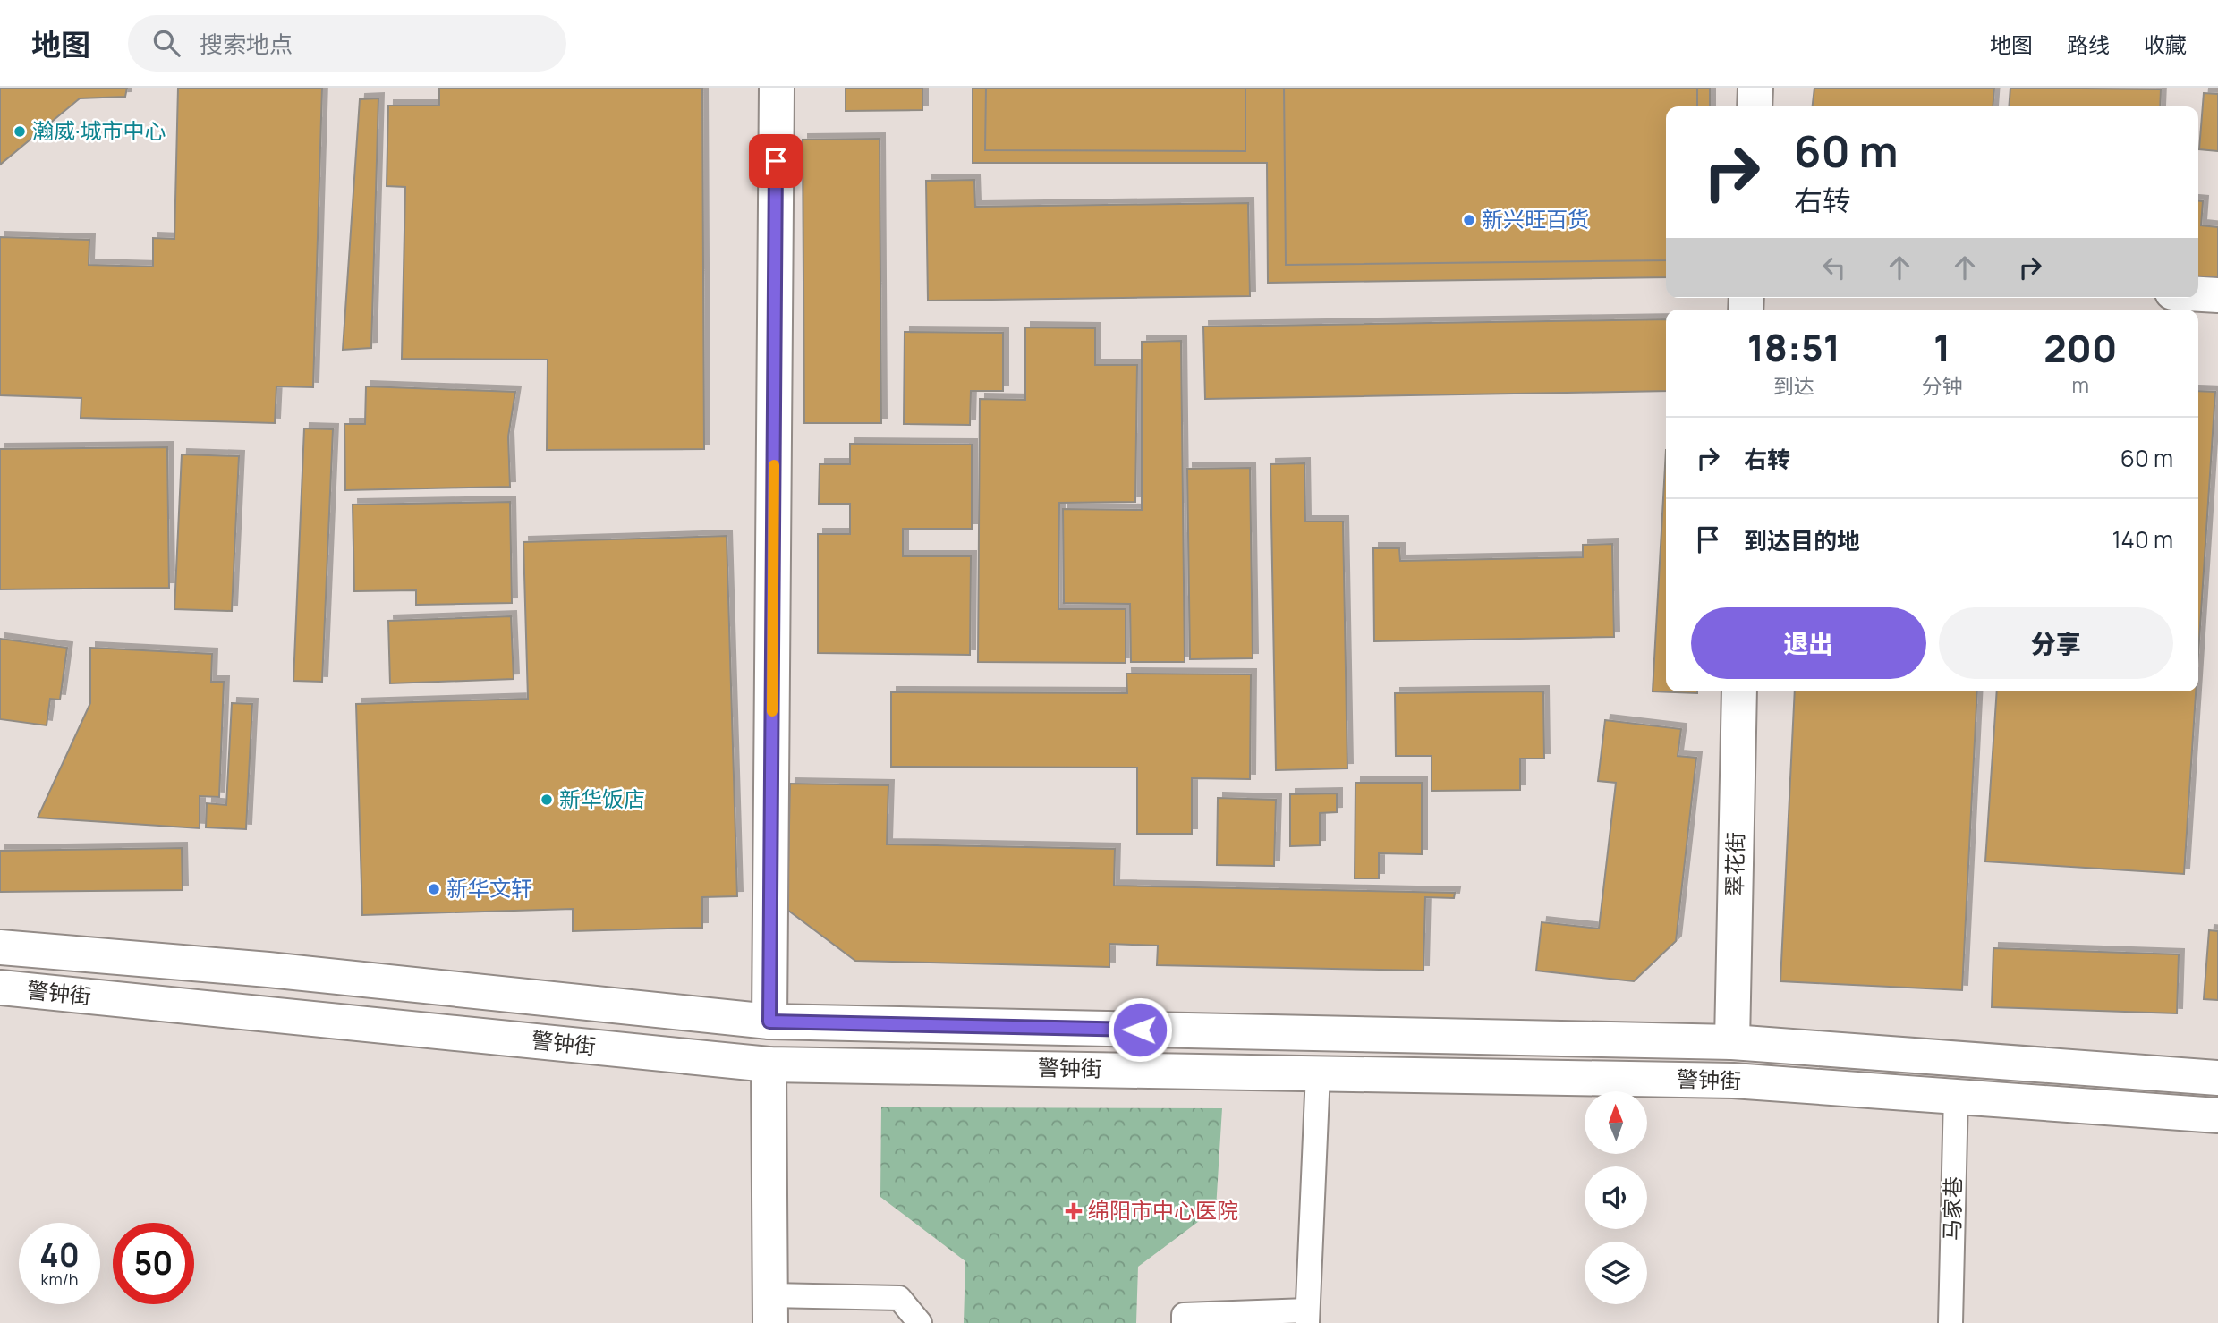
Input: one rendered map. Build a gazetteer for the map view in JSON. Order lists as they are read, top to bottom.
{
  "streets": {
    "main road": ["翠花街", "警钟街"],
    "lane": ["马家巷"]
  },
  "crossings": [
    ["翠花街", "警钟街"],
    ["警钟街", "马家巷"]
  ],
  "places": {
    "other": [
      "瀚威·城市中心",
      "新兴旺百货",
      "新华饭店",
      "新华文轩"
    ],
    "health": ["绵阳市中心医院"]
  },
  "north": "top",
  "page": {
    "header": "地图",
    "search": "搜索地点",
    "nav": ["地图", "路线", "收藏"],
    "turn": ["60 m", "右转"],
    "eta": [
      "18:51",
      "到达",
      "1",
      "分钟",
      "200",
      "m"
    ],
    "list": [
      {
        "name": "右转",
        "value": "60 m"
      },
      {
        "name": "到达目的地",
        "value": "140 m"
      }
    ],
    "buttons": ["退出", "分享"],
    "speed": "40 km/h",
    "limit": "50"
  }
}
